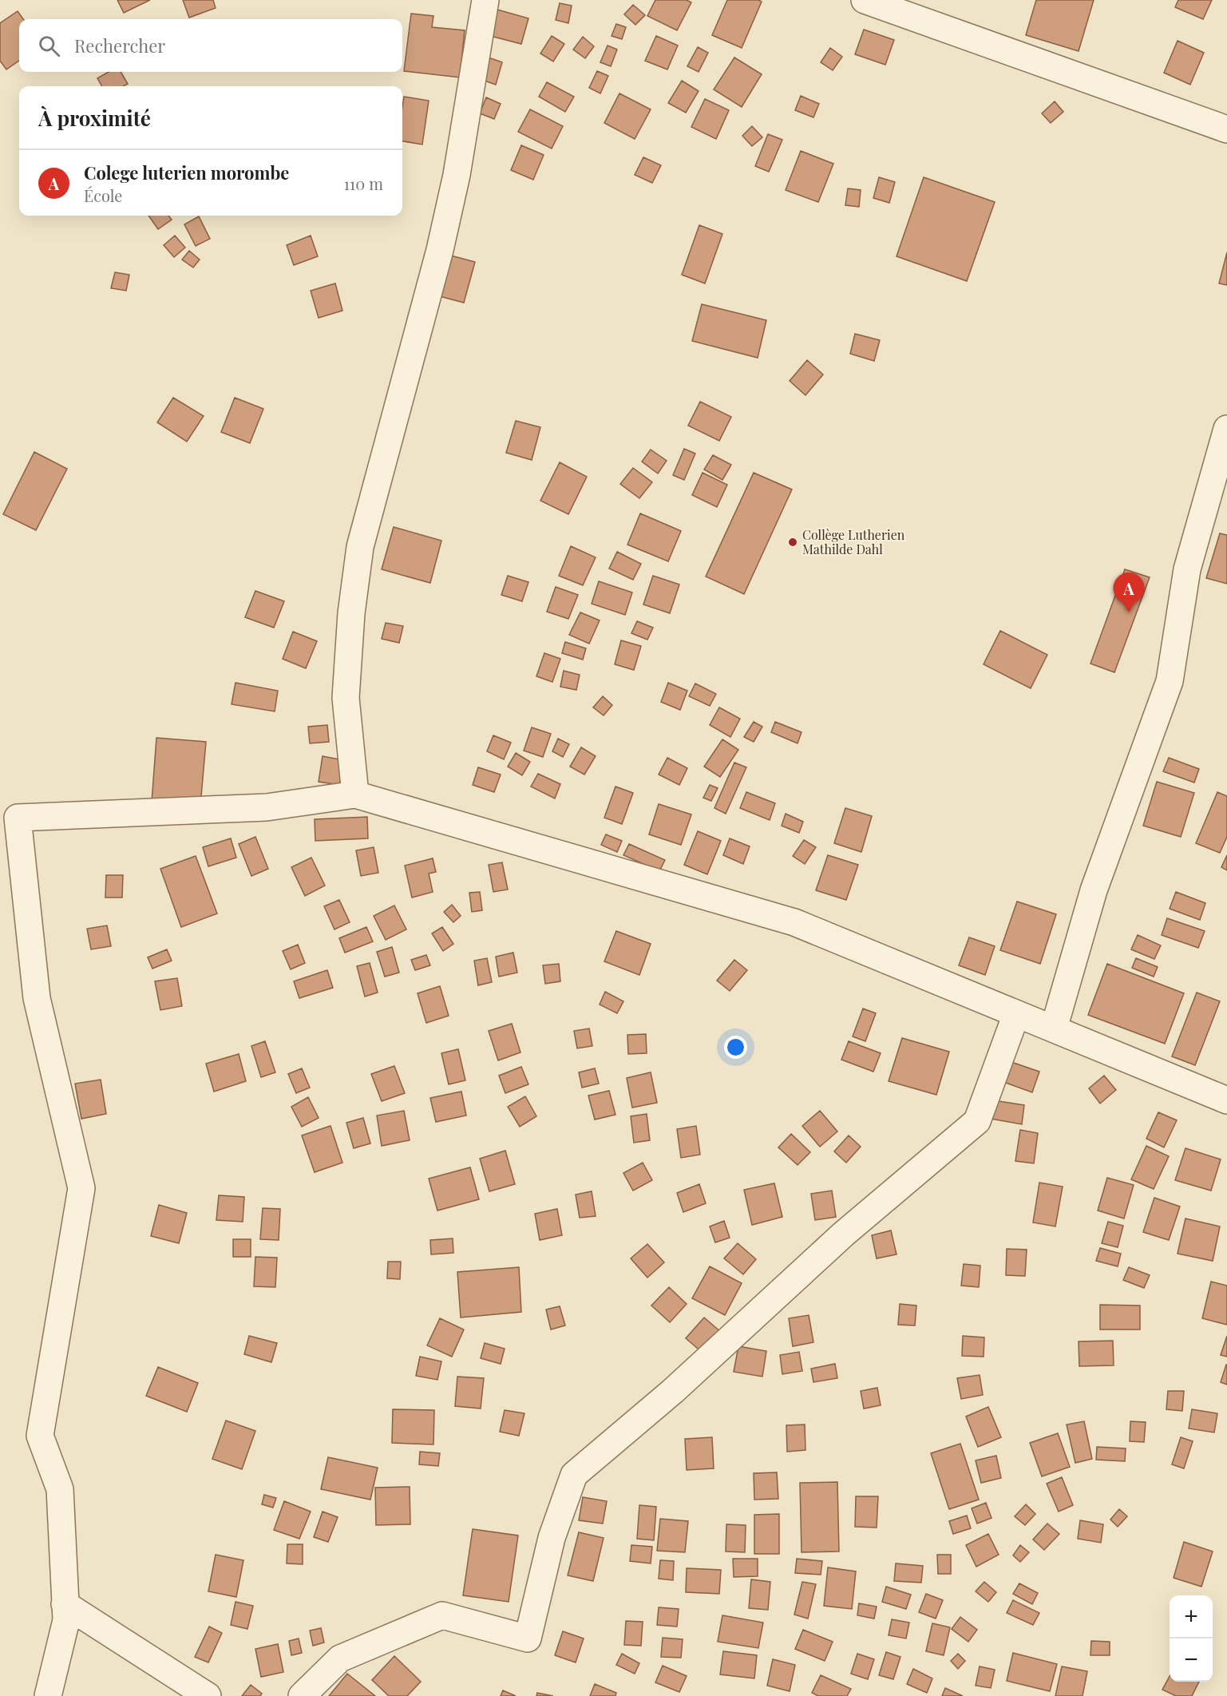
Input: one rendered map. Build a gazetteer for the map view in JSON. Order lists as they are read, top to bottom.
{
  "places": ["Collège Lutherien Mathilde Dahl"],
  "page": {
    "search": "Rechercher",
    "heading": "À proximité",
    "list": [
      {
        "mark": "A",
        "name": "Colege luterien morombe",
        "note": "École",
        "value": "110 m"
      }
    ],
    "pins": "A",
    "map_buttons": ["+", "−"]
  }
}
